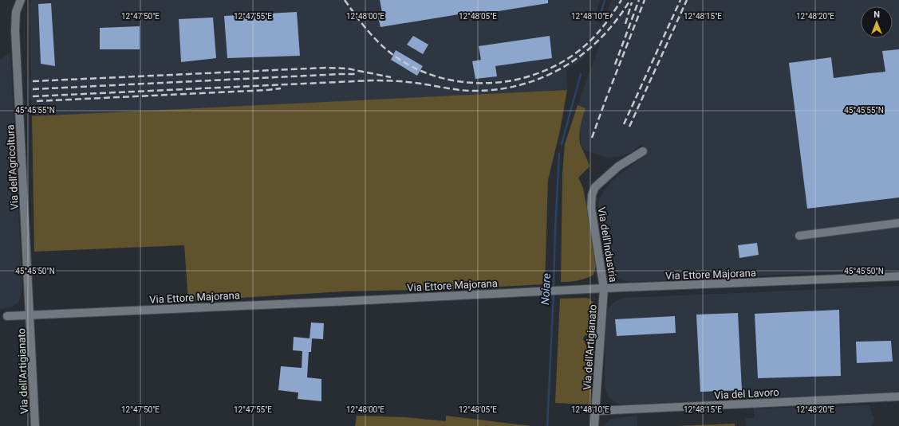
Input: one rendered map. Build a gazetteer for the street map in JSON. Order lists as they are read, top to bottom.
{
  "streets": {
    "street": [
      "Via dell'Agricoltura",
      "Via dell'Industria",
      "Via Ettore Majorana",
      "Via dell'Artigianato",
      "Via del Lavoro"
    ]
  },
  "crossings": [
    ["Via dell'Agricoltura", "Via Ettore Majorana"],
    ["Via dell'Agricoltura", "Via dell'Artigianato"],
    ["Via dell'Industria", "Via Ettore Majorana"],
    ["Via dell'Industria", "Via dell'Artigianato"],
    ["Via Ettore Majorana", "Via dell'Artigianato"],
    ["Via dell'Artigianato", "Via del Lavoro"]
  ],
  "water": ["Noiare"],
  "north": "top",
  "coordinates": [
    "12°47'50\"E",
    "12°47'55\"E",
    "12°48'00\"E",
    "12°48'05\"E",
    "12°48'10\"E",
    "12°48'15\"E",
    "12°48'20\"E",
    "45°45'55\"N",
    "45°45'50\"N"
  ]
}
